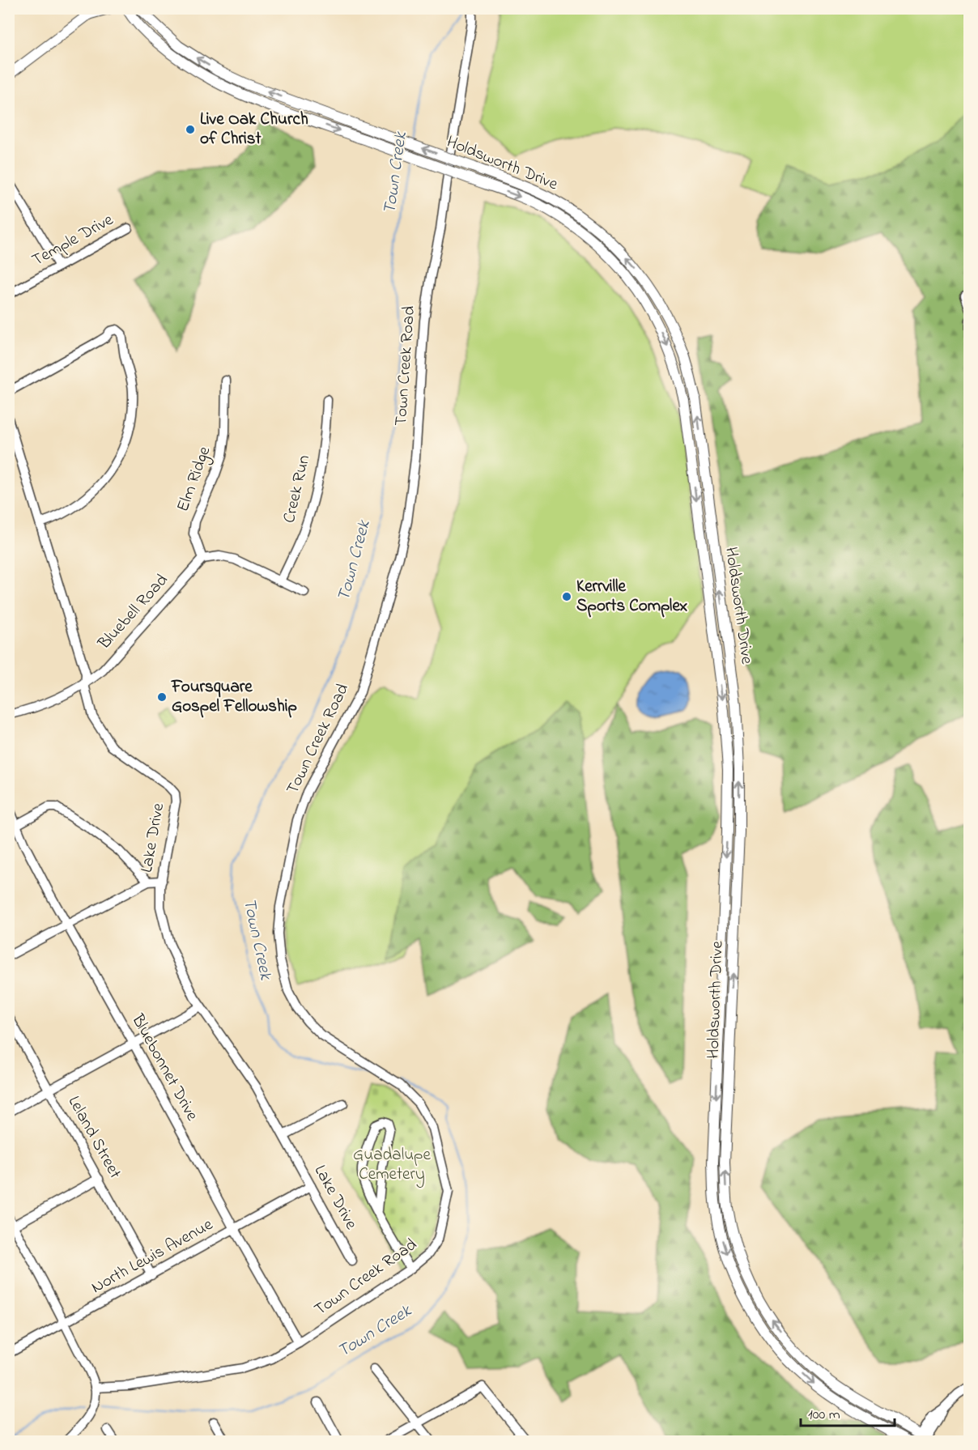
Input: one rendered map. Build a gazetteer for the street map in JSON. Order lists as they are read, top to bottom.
{
  "streets": {
    "main road": ["Holdsworth Drive"],
    "street": [
      "Temple Drive",
      "Town Creek Road",
      "Elm Ridge",
      "Creek Run",
      "Bluebell Road",
      "Lake Drive",
      "Bluebonnet Drive",
      "Leland Street",
      "North Lewis Avenue"
    ]
  },
  "crossings": [
    ["Town Creek Road", "Bluebonnet Drive"],
    ["Elm Ridge", "Bluebell Road"],
    ["Bluebell Road", "Lake Drive"],
    ["Lake Drive", "North Lewis Avenue"],
    ["Bluebonnet Drive", "North Lewis Avenue"],
    ["Leland Street", "North Lewis Avenue"]
  ],
  "water": ["Town Creek"],
  "parks": ["Guadalupe Cemetery"],
  "places": ["Live Oak Church of Christ", "Kerrville Sports Complex", "Foursquare Gospel Fellowship"],
  "scale_bar": "100 m"
}
